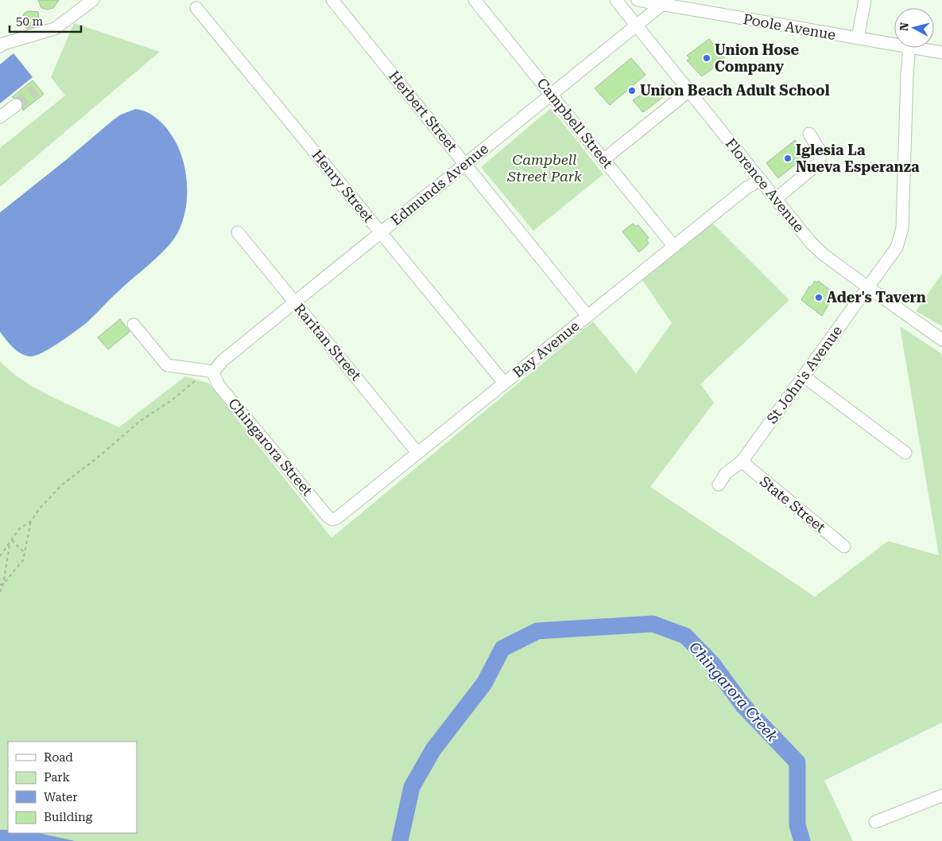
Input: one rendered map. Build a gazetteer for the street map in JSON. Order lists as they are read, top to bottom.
{
  "streets": {
    "street": [
      "Poole Avenue",
      "Herbert Street",
      "Campbell Street",
      "Edmunds Avenue",
      "Florence Avenue",
      "Henry Street",
      "Raritan Street",
      "Bay Avenue",
      "St John's Avenue",
      "Chingarora Street",
      "State Street"
    ]
  },
  "crossings": [
    ["Poole Avenue", "Edmunds Avenue"],
    ["Herbert Street", "Edmunds Avenue"],
    ["Herbert Street", "Bay Avenue"],
    ["Campbell Street", "Edmunds Avenue"],
    ["Campbell Street", "Bay Avenue"],
    ["Edmunds Avenue", "Florence Avenue"],
    ["Edmunds Avenue", "Henry Street"],
    ["Edmunds Avenue", "Raritan Street"],
    ["Edmunds Avenue", "Chingarora Street"],
    ["Florence Avenue", "Bay Avenue"],
    ["Florence Avenue", "St John's Avenue"],
    ["Henry Street", "Bay Avenue"],
    ["Raritan Street", "Bay Avenue"],
    ["Bay Avenue", "Chingarora Street"],
    ["St John's Avenue", "State Street"]
  ],
  "water": ["Chingarora Creek"],
  "parks": ["Campbell Street Park"],
  "places": [
    "Union Hose Company",
    "Union Beach Adult School",
    "Iglesia La Nueva Esperanza",
    "Ader's Tavern"
  ],
  "legend": [
    "Road",
    "Park",
    "Water",
    "Building"
  ],
  "scale_bar": "50 m",
  "north": "left"
}
